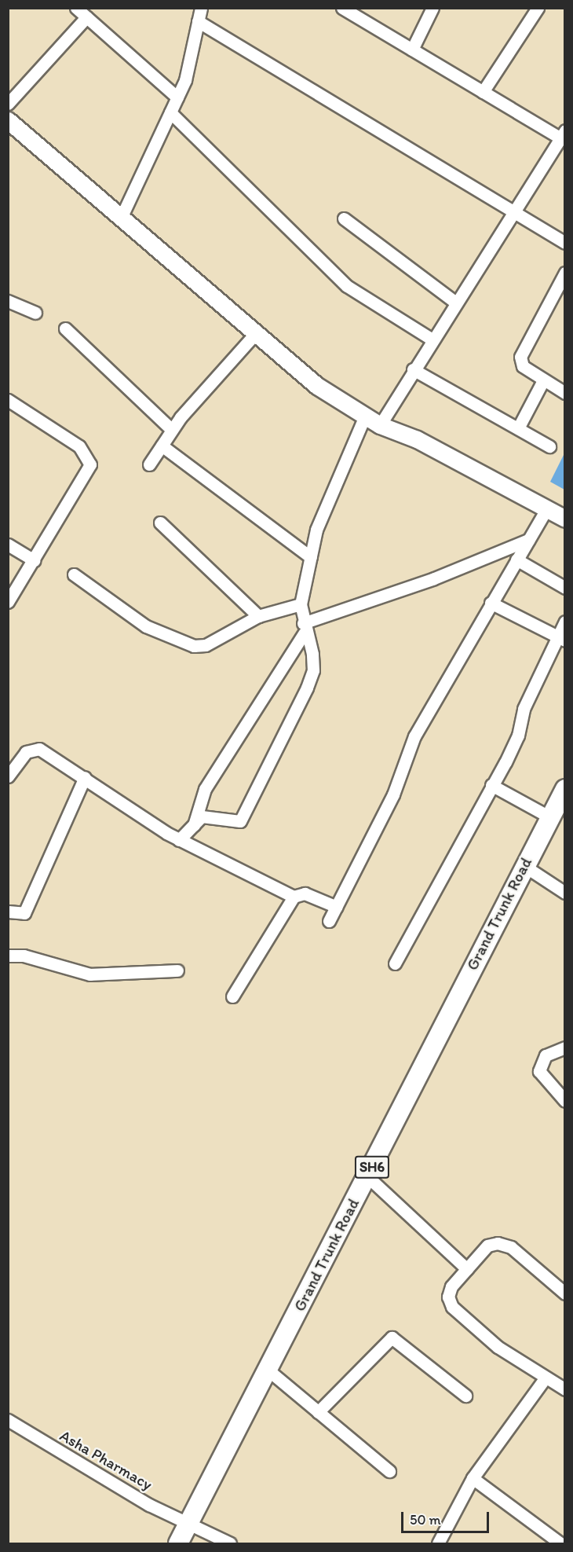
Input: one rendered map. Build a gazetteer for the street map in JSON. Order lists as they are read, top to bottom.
{
  "streets": {
    "main road": ["Grand Trunk Road", "SH6"],
    "street": ["Asha Pharmacy"]
  },
  "crossings": [
    ["Grand Trunk Road", "Asha Pharmacy"]
  ],
  "scale_bar": "50 m"
}
